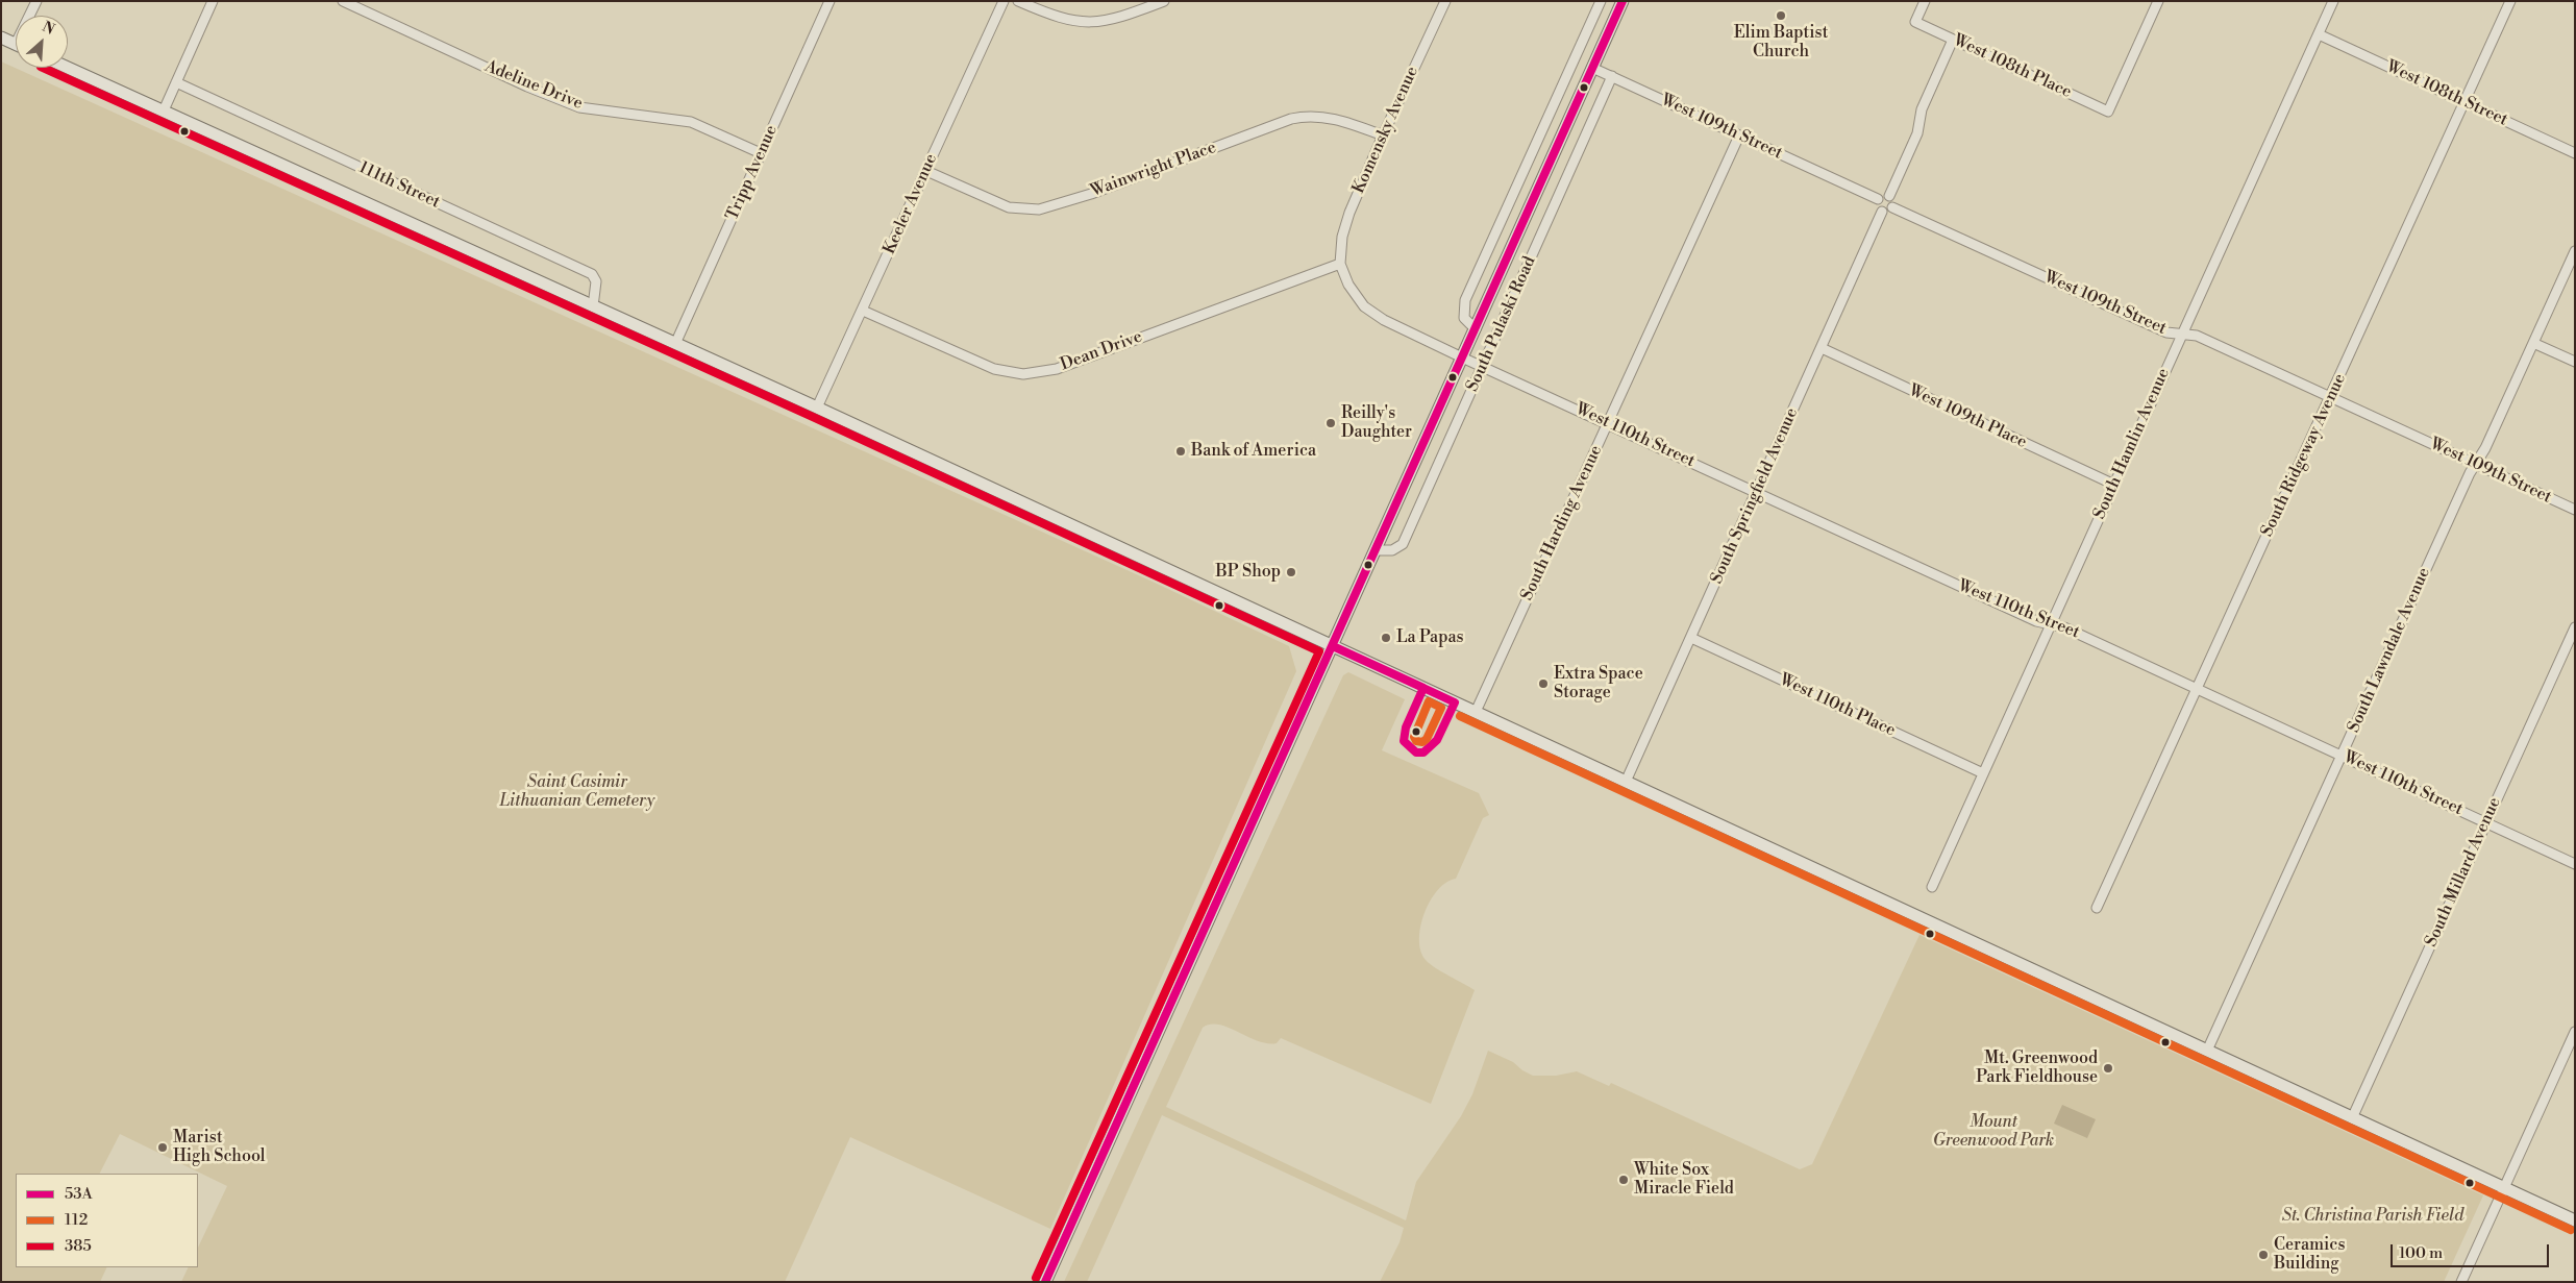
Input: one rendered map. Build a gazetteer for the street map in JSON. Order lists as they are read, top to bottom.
{
  "streets": {
    "main road": ["South Pulaski Road"],
    "street": [
      "West 108th Place",
      "Adeline Drive",
      "West 108th Street",
      "West 109th Street",
      "Komensky Avenue",
      "Wainwright Place",
      "Tripp Avenue",
      "111th Street",
      "Keeler Avenue",
      "Dean Drive",
      "West 109th Place",
      "West 110th Street",
      "South Hamlin Avenue",
      "South Ridgeway Avenue",
      "South Springfield Avenue",
      "South Harding Avenue",
      "South Lawndale Avenue",
      "West 110th Place",
      "South Millard Avenue"
    ]
  },
  "crossings": [
    ["Adeline Drive", "Tripp Avenue"],
    ["West 108th Street", "South Hamlin Avenue"],
    ["West 108th Street", "South Ridgeway Avenue"],
    ["West 109th Street", "South Pulaski Road"],
    ["West 109th Street", "South Hamlin Avenue"],
    ["West 109th Street", "South Ridgeway Avenue"],
    ["West 109th Street", "South Springfield Avenue"],
    ["West 109th Street", "South Harding Avenue"],
    ["West 109th Street", "South Lawndale Avenue"],
    ["Komensky Avenue", "Wainwright Place"],
    ["Komensky Avenue", "Dean Drive"],
    ["Komensky Avenue", "West 110th Street"],
    ["Wainwright Place", "Keeler Avenue"],
    ["Keeler Avenue", "Dean Drive"],
    ["South Pulaski Road", "West 110th Street"],
    ["Dean Drive", "West 110th Street"],
    ["West 109th Place", "South Hamlin Avenue"],
    ["West 109th Place", "South Springfield Avenue"],
    ["West 110th Street", "South Hamlin Avenue"],
    ["West 110th Street", "South Ridgeway Avenue"],
    ["West 110th Street", "South Springfield Avenue"],
    ["West 110th Street", "South Harding Avenue"],
    ["West 110th Street", "South Lawndale Avenue"],
    ["West 110th Street", "South Millard Avenue"],
    ["South Hamlin Avenue", "West 110th Place"],
    ["South Springfield Avenue", "West 110th Place"]
  ],
  "parks": ["Saint Casimir Lithuanian Cemetery", "Mount Greenwood Park", "St. Christina Parish Field"],
  "places": [
    "Elim Baptist Church",
    "Reilly's Daughter",
    "Bank of America",
    "BP Shop",
    "La Papas",
    "Extra Space Storage",
    "Mt. Greenwood Park Fieldhouse",
    "Marist High School",
    "White Sox Miracle Field",
    "Ceramics Building"
  ],
  "lines": ["transit line 53A", "transit line 385", "transit line 112"],
  "legend": ["53A", "112", "385"],
  "scale_bar": "100 m",
  "north": "top right"
}
